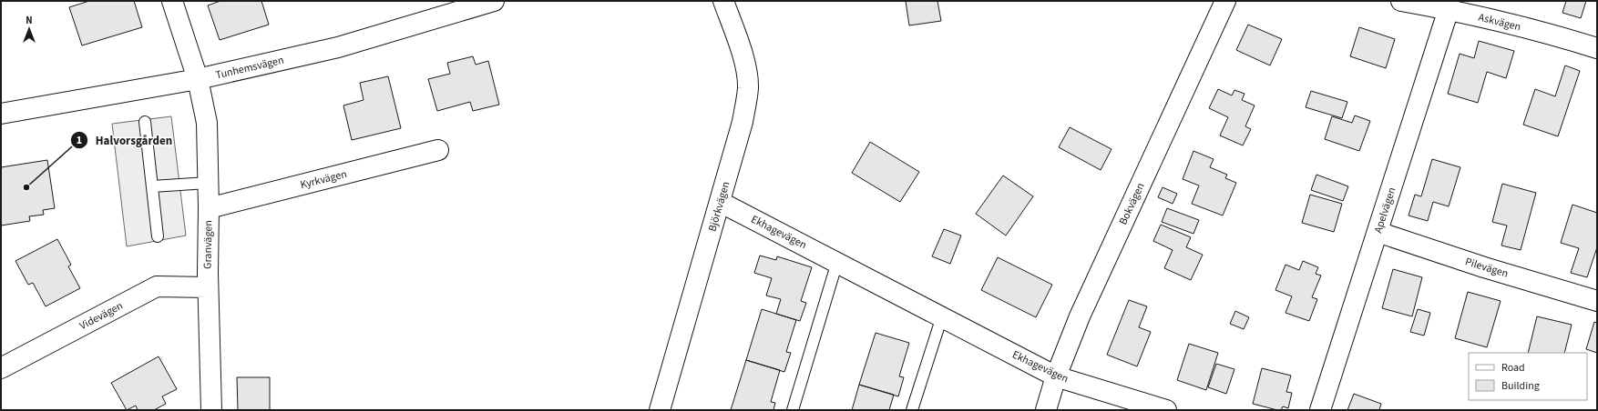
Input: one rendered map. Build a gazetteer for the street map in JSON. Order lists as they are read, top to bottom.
{
  "streets": {
    "street": [
      "Askvägen",
      "Tunhemsvägen",
      "Kyrkvägen",
      "Bokvägen",
      "Björkvägen",
      "Apelvägen",
      "Ekhagevägen",
      "Granvägen",
      "Pilevägen",
      "Videvägen"
    ]
  },
  "crossings": [
    ["Askvägen", "Apelvägen"],
    ["Tunhemsvägen", "Granvägen"],
    ["Kyrkvägen", "Granvägen"],
    ["Bokvägen", "Ekhagevägen"],
    ["Björkvägen", "Ekhagevägen"],
    ["Apelvägen", "Pilevägen"],
    ["Granvägen", "Videvägen"]
  ],
  "places": ["Halvorsgården"],
  "legend": ["Road", "Building"],
  "north": "top"
}
